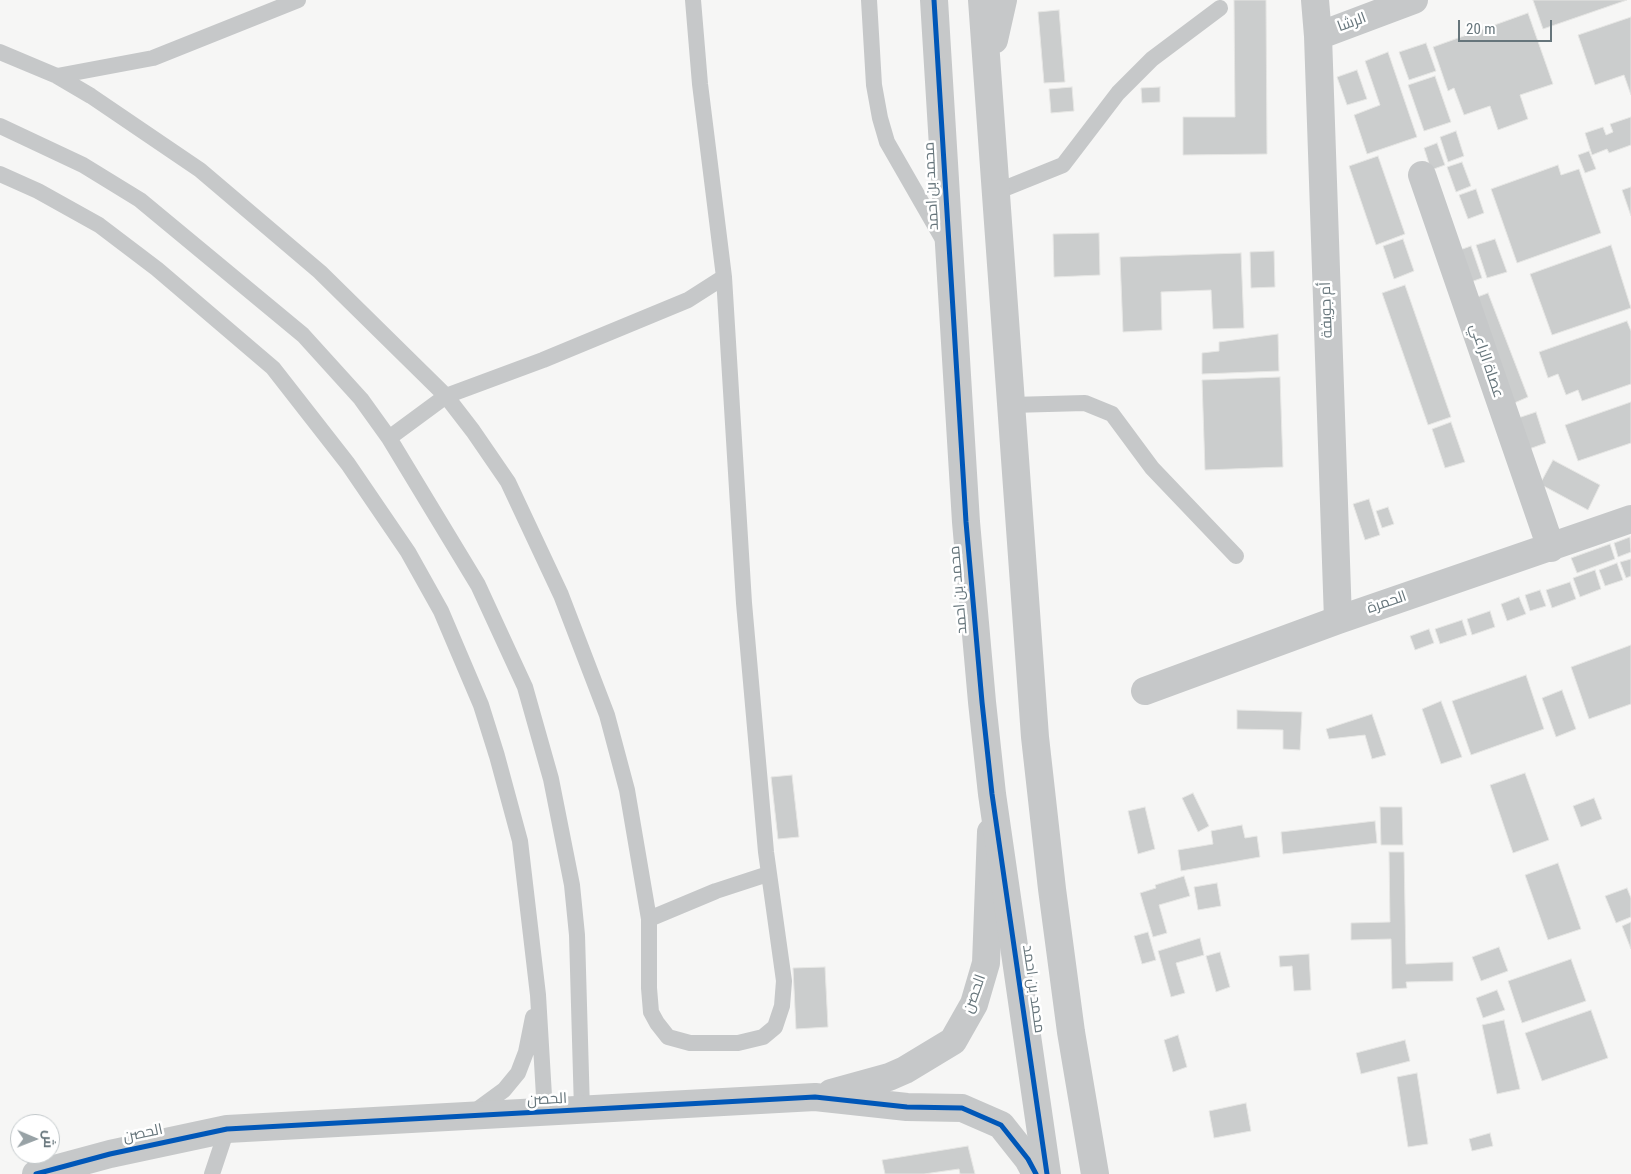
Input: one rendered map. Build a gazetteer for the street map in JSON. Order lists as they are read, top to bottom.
{
  "streets": {
    "street": [
      "الرشا",
      "محمد بن احمد",
      "أم جويفة",
      "عصاة الراعي",
      "الحمرة",
      "الحصن"
    ]
  },
  "crossings": [
    ["الرشا", "أم جويفة"],
    ["محمد بن احمد", "الحصن"],
    ["أم جويفة", "الحمرة"],
    ["عصاة الراعي", "الحمرة"]
  ],
  "scale_bar": "20 m",
  "north": "right"
}
